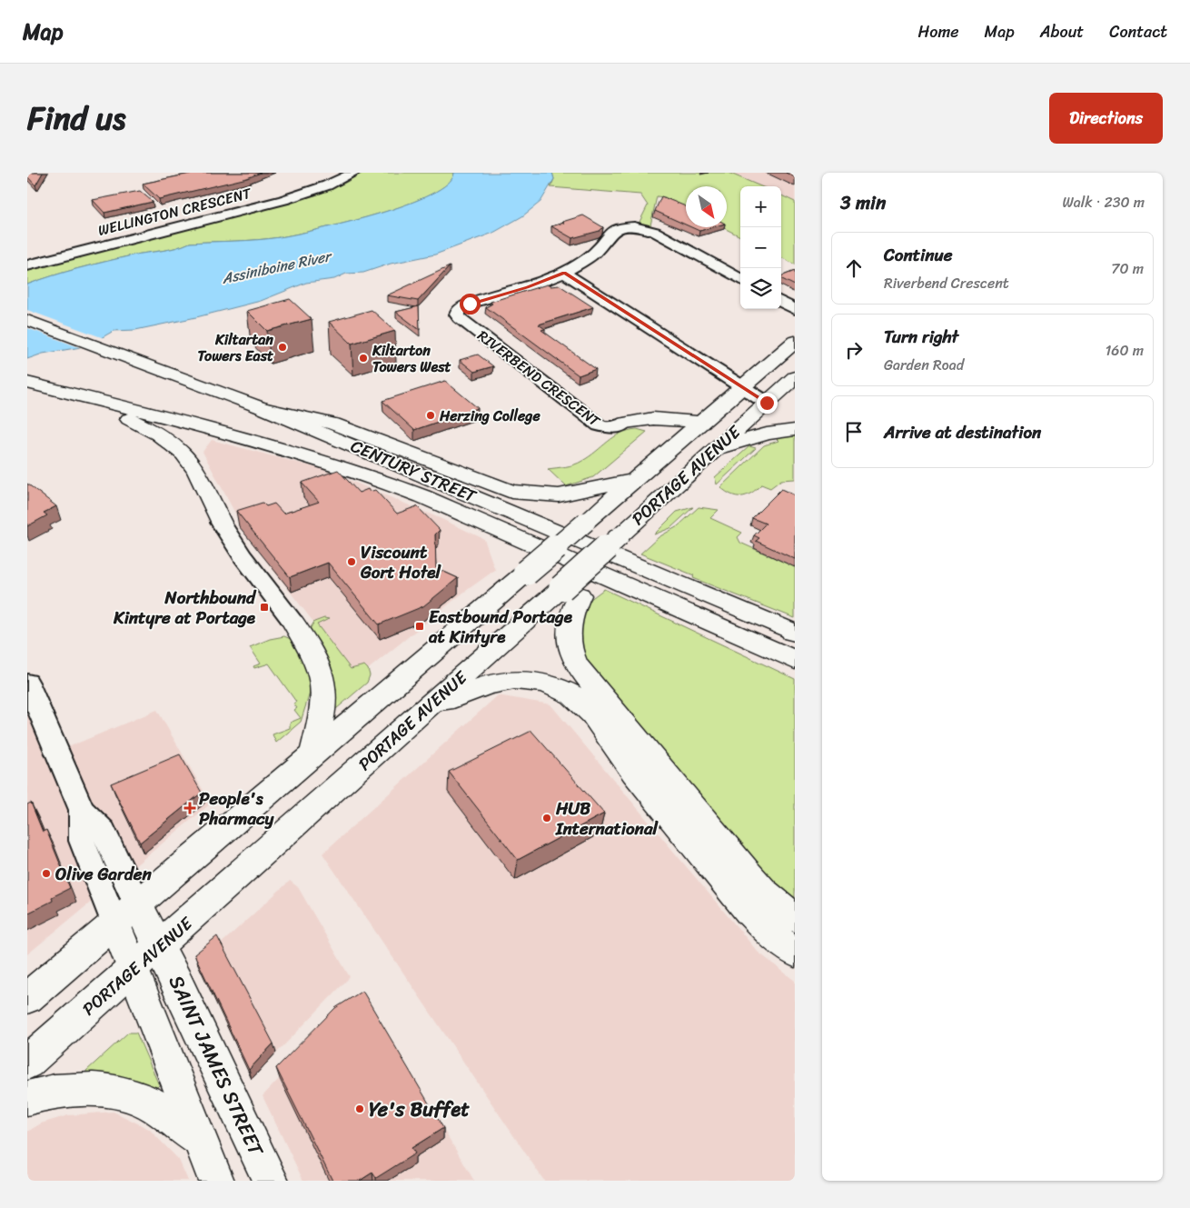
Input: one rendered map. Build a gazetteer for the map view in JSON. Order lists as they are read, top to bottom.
{
  "streets": {
    "main road": ["CENTURY STREET", "PORTAGE AVENUE", "SAINT JAMES STREET"],
    "street": ["WELLINGTON CRESCENT", "RIVERBEND CRESCENT"]
  },
  "crossings": [
    ["PORTAGE AVENUE", "SAINT JAMES STREET"]
  ],
  "water": ["Assiniboine River"],
  "places": {
    "other": [
      "Kiltartan Towers East",
      "Kiltarton Towers West",
      "Herzing College",
      "Viscount Gort Hotel",
      "HUB International",
      "Olive Garden",
      "Ye's Buffet"
    ],
    "transit": ["Northbound Kintyre at Portage", "Eastbound Portage at Kintyre"],
    "health": ["People's Pharmacy"]
  },
  "north": "bottom right",
  "page": {
    "header": "Map",
    "nav": [
      "Home",
      "Map",
      "About",
      "Contact"
    ],
    "title": "Find us",
    "buttons": "Directions",
    "heading": ["3 min", "Walk · 230 m"],
    "map_buttons": ["+", "−"],
    "list": [
      ["Continue", "Riverbend Crescent", "70 m"],
      ["Turn right", "Garden Road", "160 m"],
      "Arrive at destination"
    ]
  }
}
